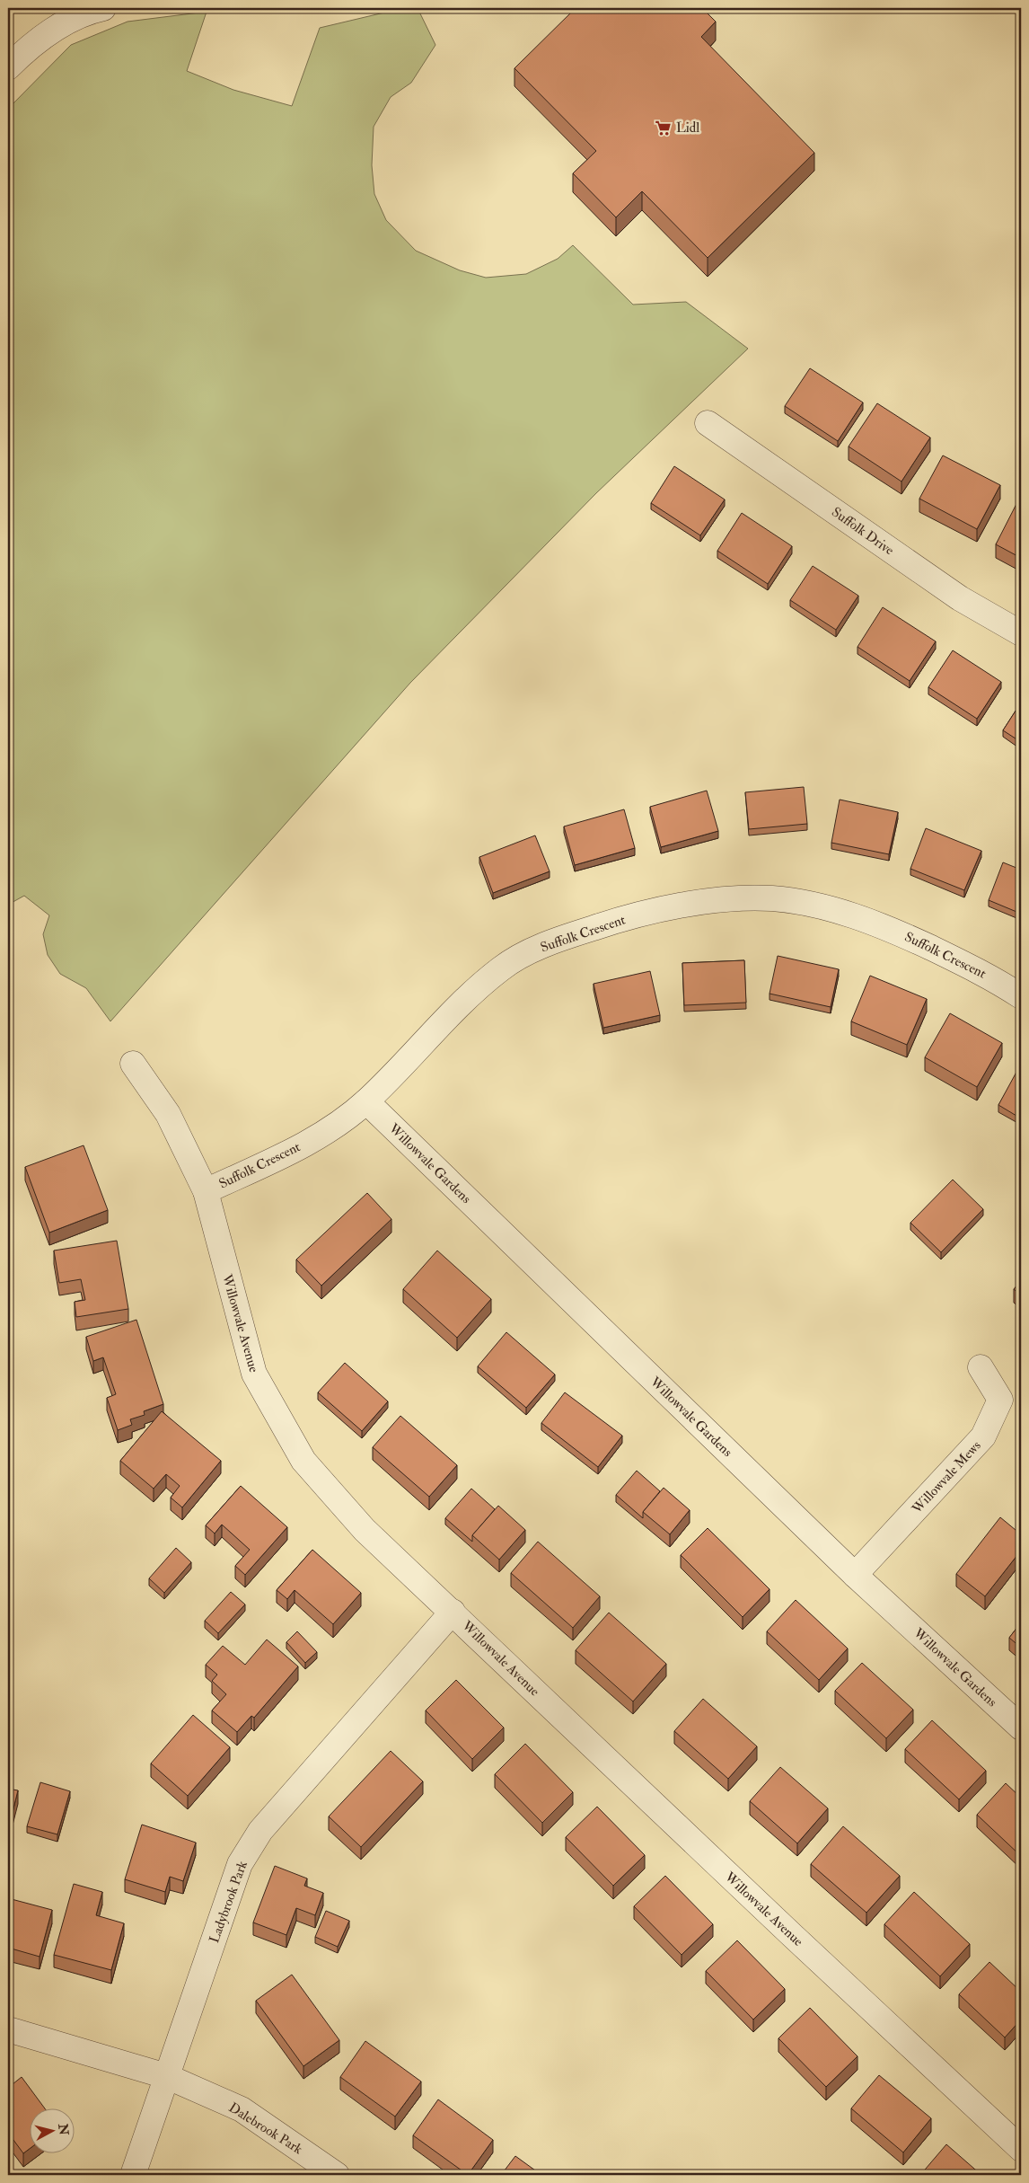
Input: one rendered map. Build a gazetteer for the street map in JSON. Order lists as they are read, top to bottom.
{
  "streets": {
    "street": [
      "Suffolk Drive",
      "Suffolk Crescent",
      "Willowvale Gardens",
      "Willowvale Avenue",
      "Willowvale Mews",
      "Ladybrook Park",
      "Dalebrook Park"
    ]
  },
  "crossings": [
    ["Suffolk Crescent", "Willowvale Gardens"],
    ["Suffolk Crescent", "Willowvale Avenue"],
    ["Willowvale Gardens", "Willowvale Mews"],
    ["Willowvale Avenue", "Ladybrook Park"],
    ["Ladybrook Park", "Dalebrook Park"]
  ],
  "places": {
    "supermarket": ["Lidl"]
  },
  "north": "right"
}
